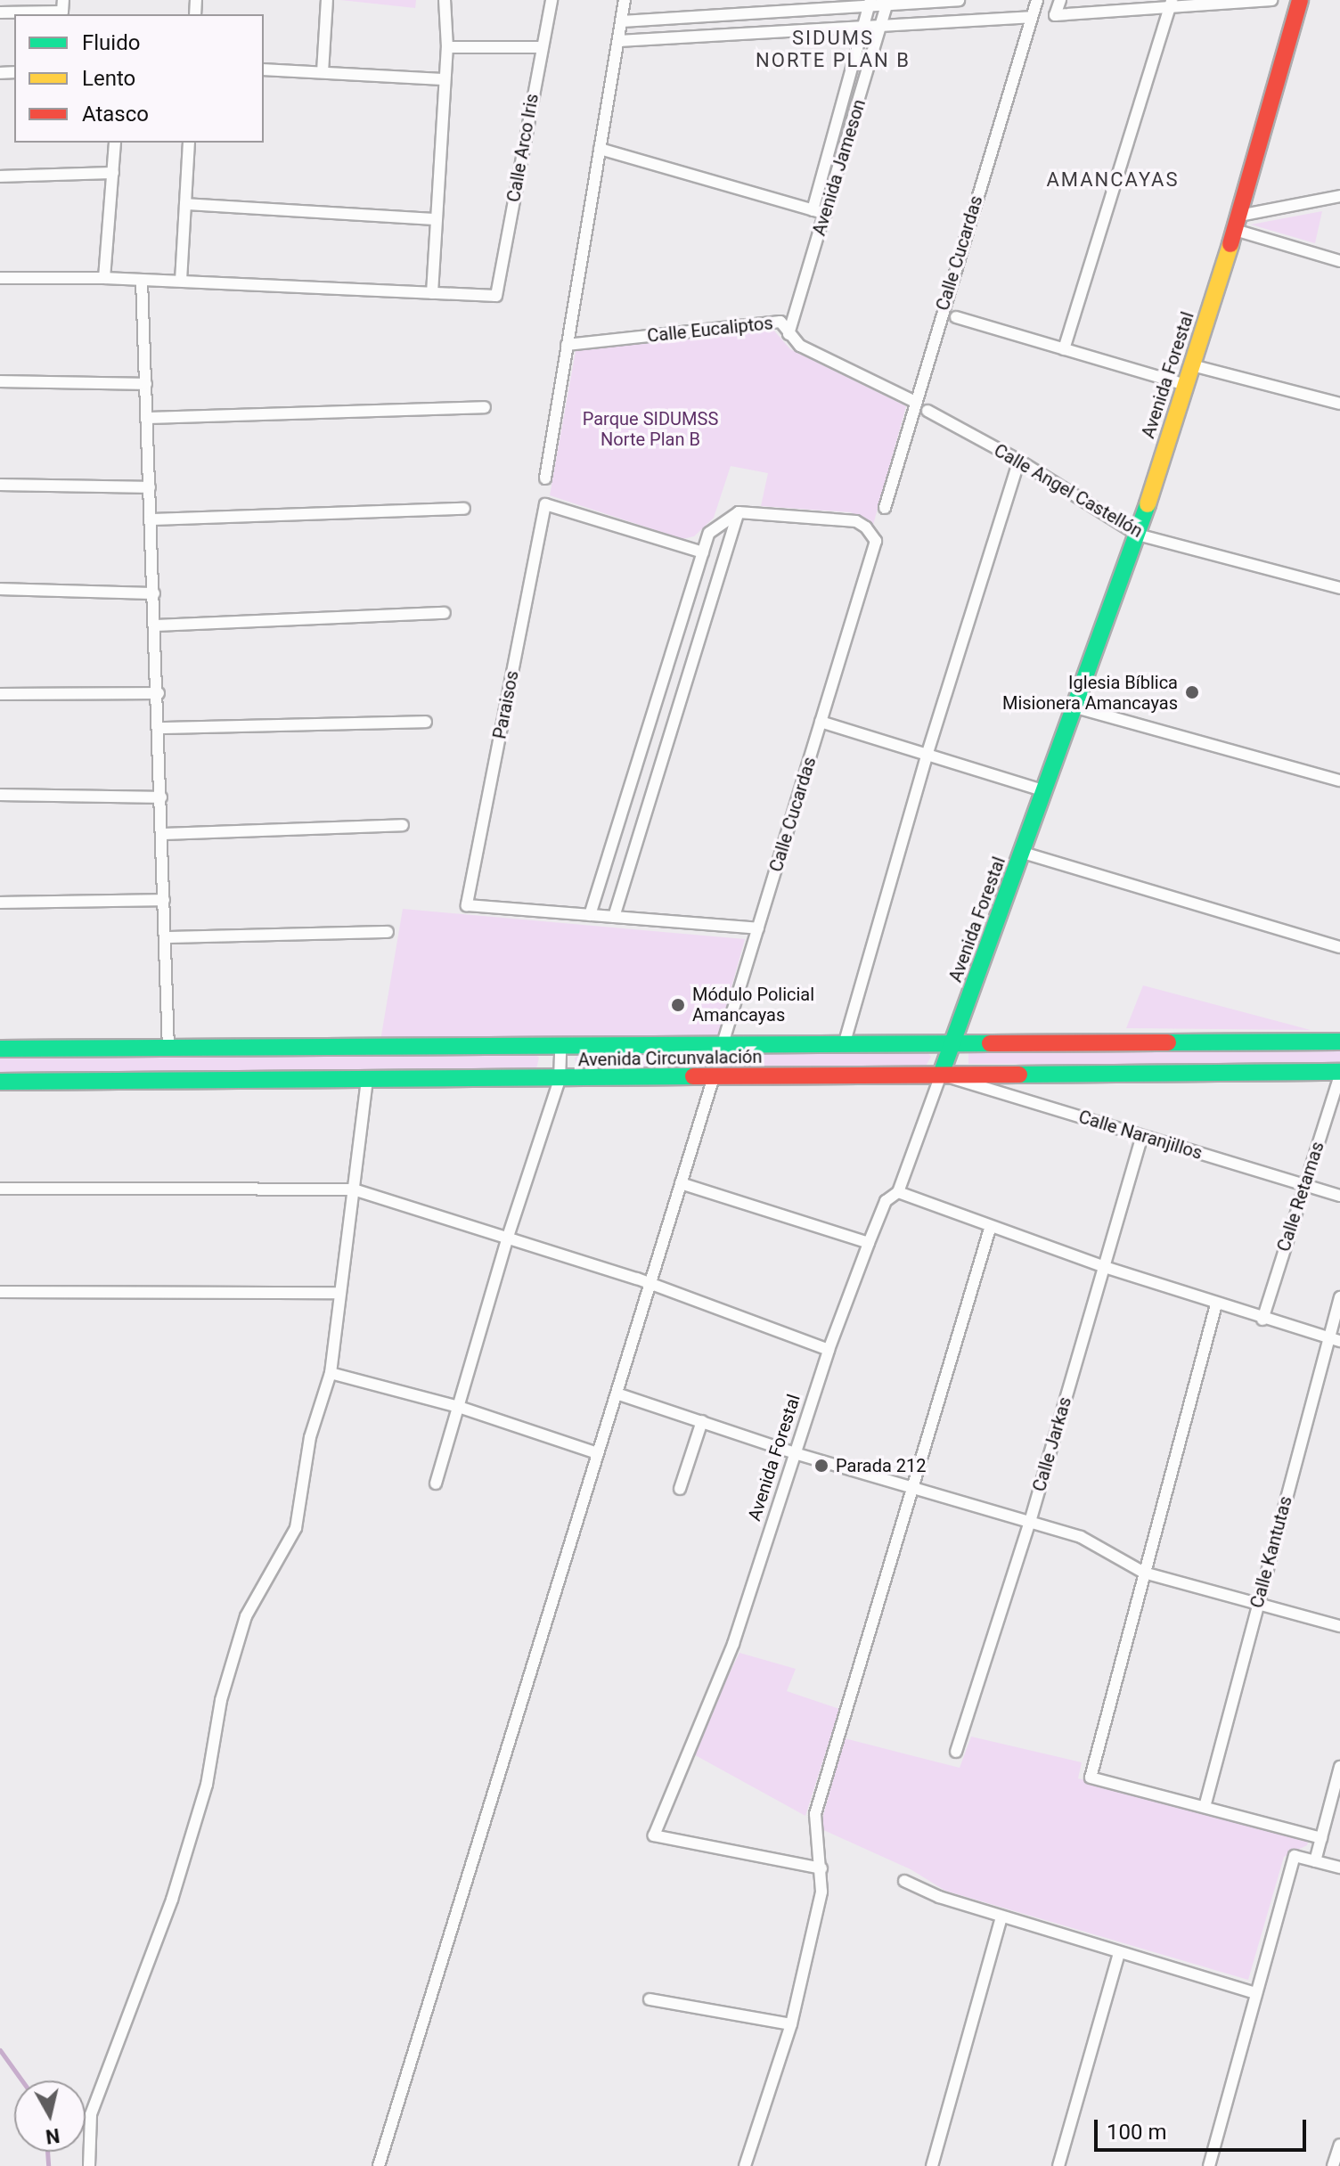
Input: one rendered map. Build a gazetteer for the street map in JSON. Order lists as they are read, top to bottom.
{
  "streets": {
    "main road": ["Avenida Forestal", "Avenida Circunvalación"],
    "street": [
      "Calle Arco Iris",
      "Avenida Jameson",
      "Calle Cucardas",
      "Calle Eucaliptos",
      "Calle Angel Castellón",
      "Paraisos",
      "Calle Naranjillos",
      "Calle Retamas",
      "Calle Jarkas",
      "Calle Kantutas"
    ]
  },
  "crossings": [
    ["Avenida Jameson", "Calle Eucaliptos"],
    ["Calle Cucardas", "Calle Eucaliptos"],
    ["Calle Cucardas", "Avenida Circunvalación"],
    ["Avenida Forestal", "Calle Angel Castellón"],
    ["Avenida Forestal", "Avenida Circunvalación"],
    ["Avenida Forestal", "Calle Naranjillos"],
    ["Avenida Circunvalación", "Calle Naranjillos"],
    ["Avenida Circunvalación", "Calle Retamas"],
    ["Calle Naranjillos", "Calle Retamas"],
    ["Calle Naranjillos", "Calle Jarkas"]
  ],
  "districts": ["SIDUMS NORTE PLAN B", "AMANCAYAS"],
  "parks": ["Parque SIDUMSS Norte Plan B"],
  "places": ["Iglesia Bíblica Misionera Amancayas", "Módulo Policial Amancayas", "Parada 212"],
  "legend": ["Fluido", "Lento", "Atasco"],
  "scale_bar": "100 m",
  "north": "bottom"
}
